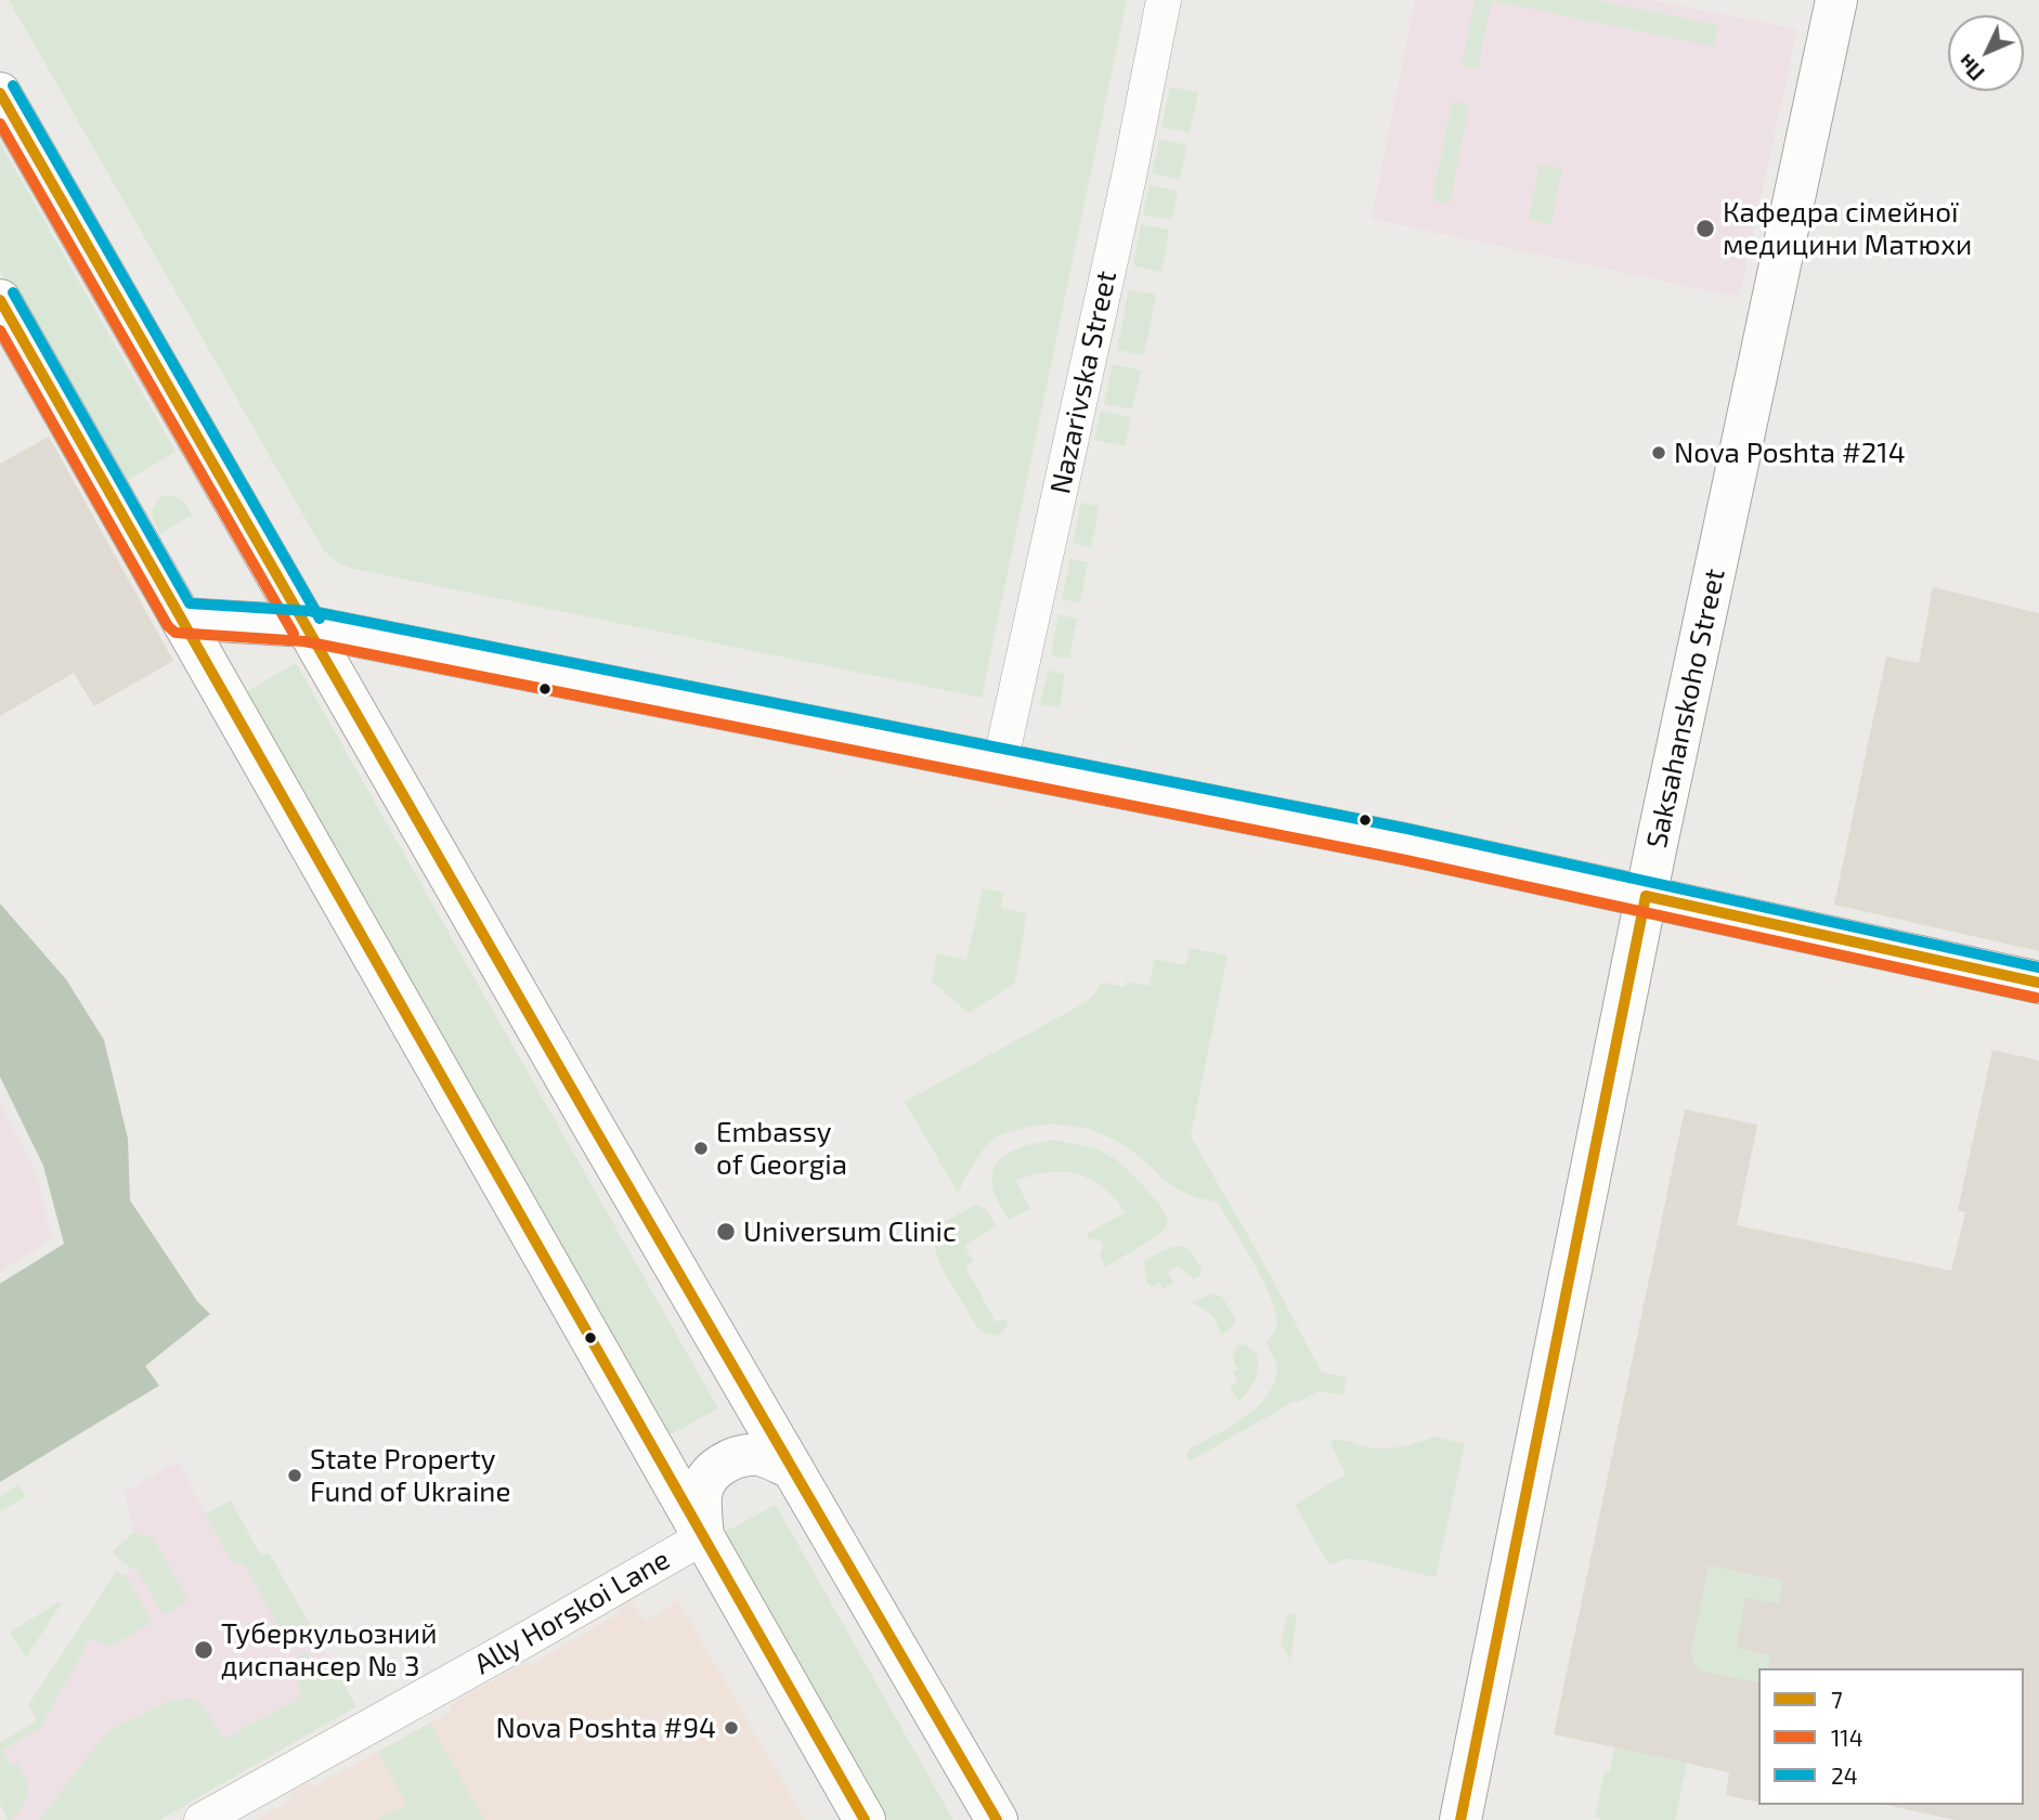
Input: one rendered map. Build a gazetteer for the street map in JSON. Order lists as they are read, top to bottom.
{
  "streets": {
    "main road": ["Saksahanskoho Street"],
    "street": ["Nazarivska Street", "Ally Horskoi Lane"]
  },
  "places": [
    "Кафедра сімейної медицини Матюхи",
    "Nova Poshta #214",
    "Embassy of Georgia",
    "Universum Clinic",
    "State Property Fund of Ukraine",
    "Туберкульозний диспансер № 3",
    "Nova Poshta #94"
  ],
  "lines": ["transit line 24", "transit line 7", "transit line 114"],
  "legend": ["7", "114", "24"],
  "north": "bottom left"
}
